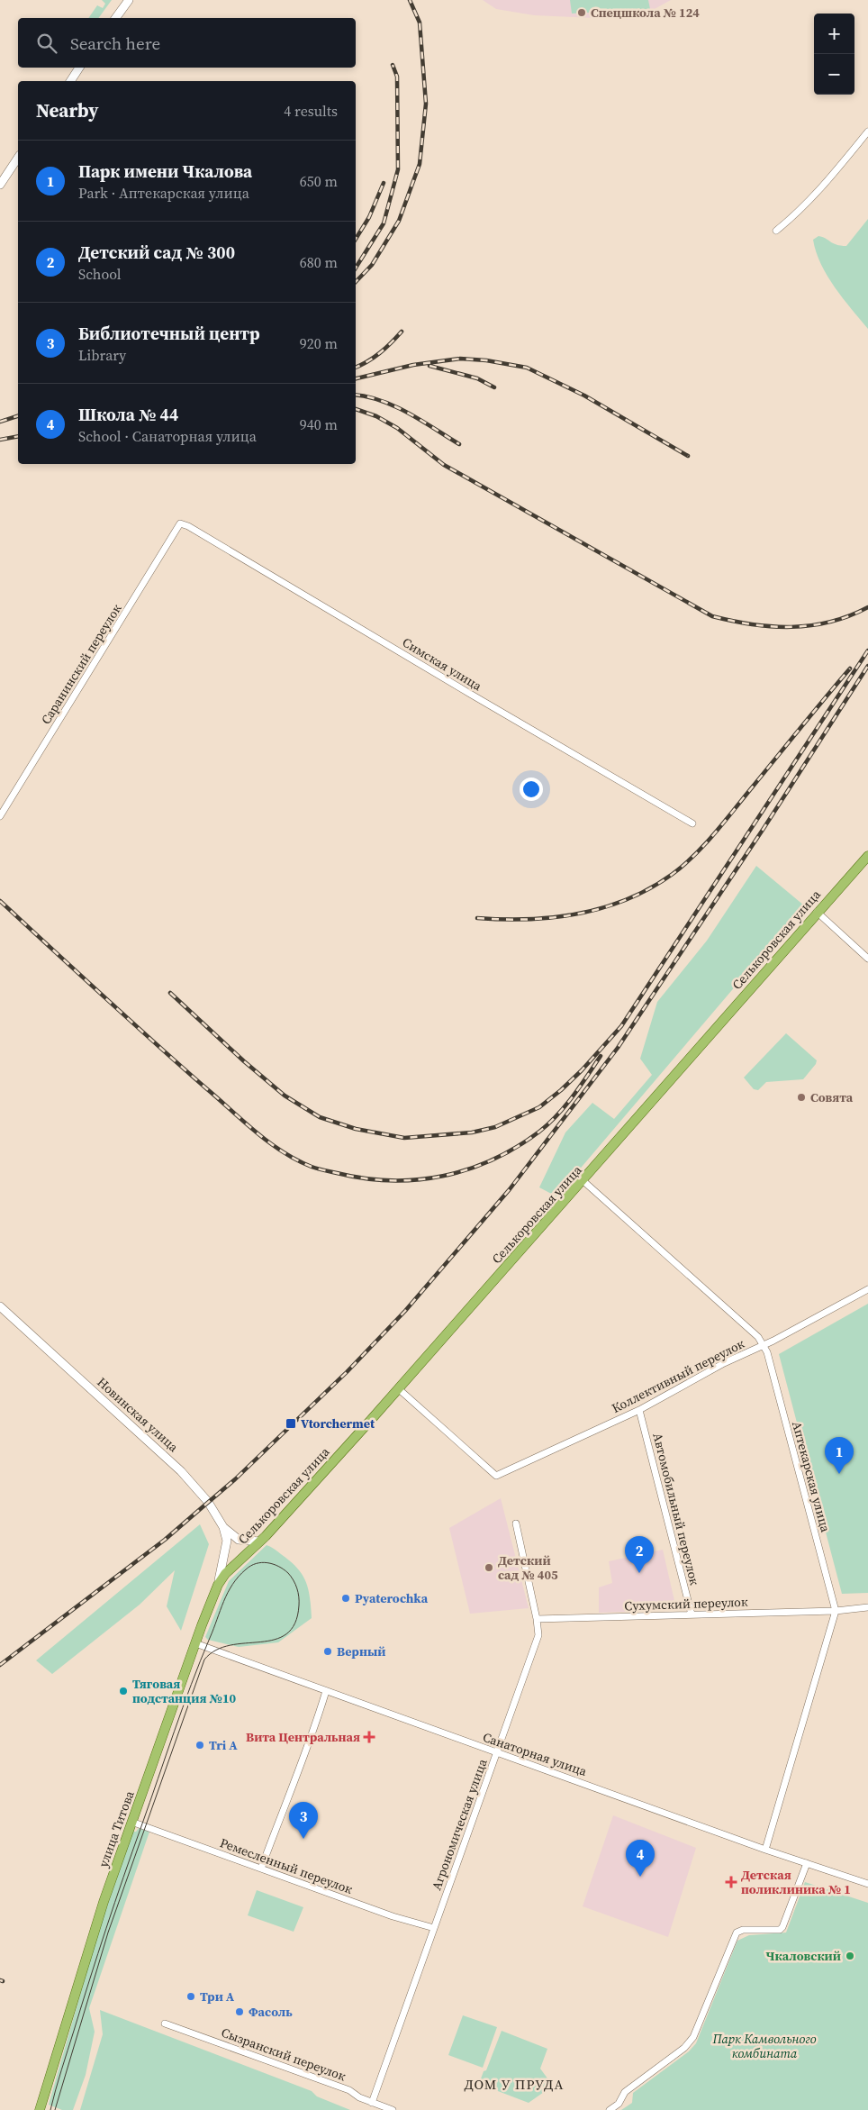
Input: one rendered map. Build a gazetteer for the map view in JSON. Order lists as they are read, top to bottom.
{
  "streets": {
    "main road": ["Селькоровская улица", "Новинская улица", "улица Титова"],
    "street": [
      "Саранинский переулок",
      "Симская улица",
      "Коллективный переулок",
      "Аптекарская улица",
      "Автомобильный переулок",
      "Сухумский переулок",
      "Санаторная улица",
      "Агрономическая улица",
      "Ремесленный переулок",
      "Сызранский переулок"
    ]
  },
  "crossings": [
    ["Саранинский переулок", "Симская улица"],
    ["Селькоровская улица", "Коллективный переулок"],
    ["Селькоровская улица", "Аптекарская улица"],
    ["Селькоровская улица", "улица Титова"],
    ["Коллективный переулок", "Аптекарская улица"],
    ["Коллективный переулок", "Автомобильный переулок"],
    ["Новинская улица", "улица Титова"],
    ["Аптекарская улица", "Сухумский переулок"],
    ["Автомобильный переулок", "Сухумский переулок"],
    ["Сухумский переулок", "Агрономическая улица"],
    ["Санаторная улица", "Агрономическая улица"],
    ["Санаторная улица", "улица Титова"],
    ["Агрономическая улица", "Ремесленный переулок"],
    ["Агрономическая улица", "Сызранский переулок"],
    ["улица Титова", "Ремесленный переулок"]
  ],
  "districts": ["ДОМ У ПРУДА"],
  "parks": ["Парк Камвольного комбината"],
  "places": {
    "other": [
      "Спецшкола № 124",
      "Совята",
      "Детский сад № 405",
      "Pyaterochka",
      "Верный",
      "Тяговая подстанция №10",
      "Tri A",
      "Чкаловский",
      "Три А",
      "Фасоль"
    ],
    "transit": ["Vtorchermet"],
    "health": ["Вита Центральная", "Детская поликлиника № 1"]
  },
  "page": {
    "map_buttons": ["+", "−"],
    "search": "Search here",
    "heading": ["Nearby", "4 results"],
    "list": [
      {
        "mark": "1",
        "name": "Парк имени Чкалова",
        "note": "Park · Аптекарская улица",
        "value": "650 m"
      },
      {
        "mark": "2",
        "name": "Детский сад № 300",
        "note": "School",
        "value": "680 m"
      },
      {
        "mark": "3",
        "name": "Библиотечный центр",
        "note": "Library",
        "value": "920 m"
      },
      {
        "mark": "4",
        "name": "Школа № 44",
        "note": "School · Санаторная улица",
        "value": "940 m"
      }
    ],
    "pins": [
      "1",
      "2",
      "3",
      "4"
    ]
  }
}
